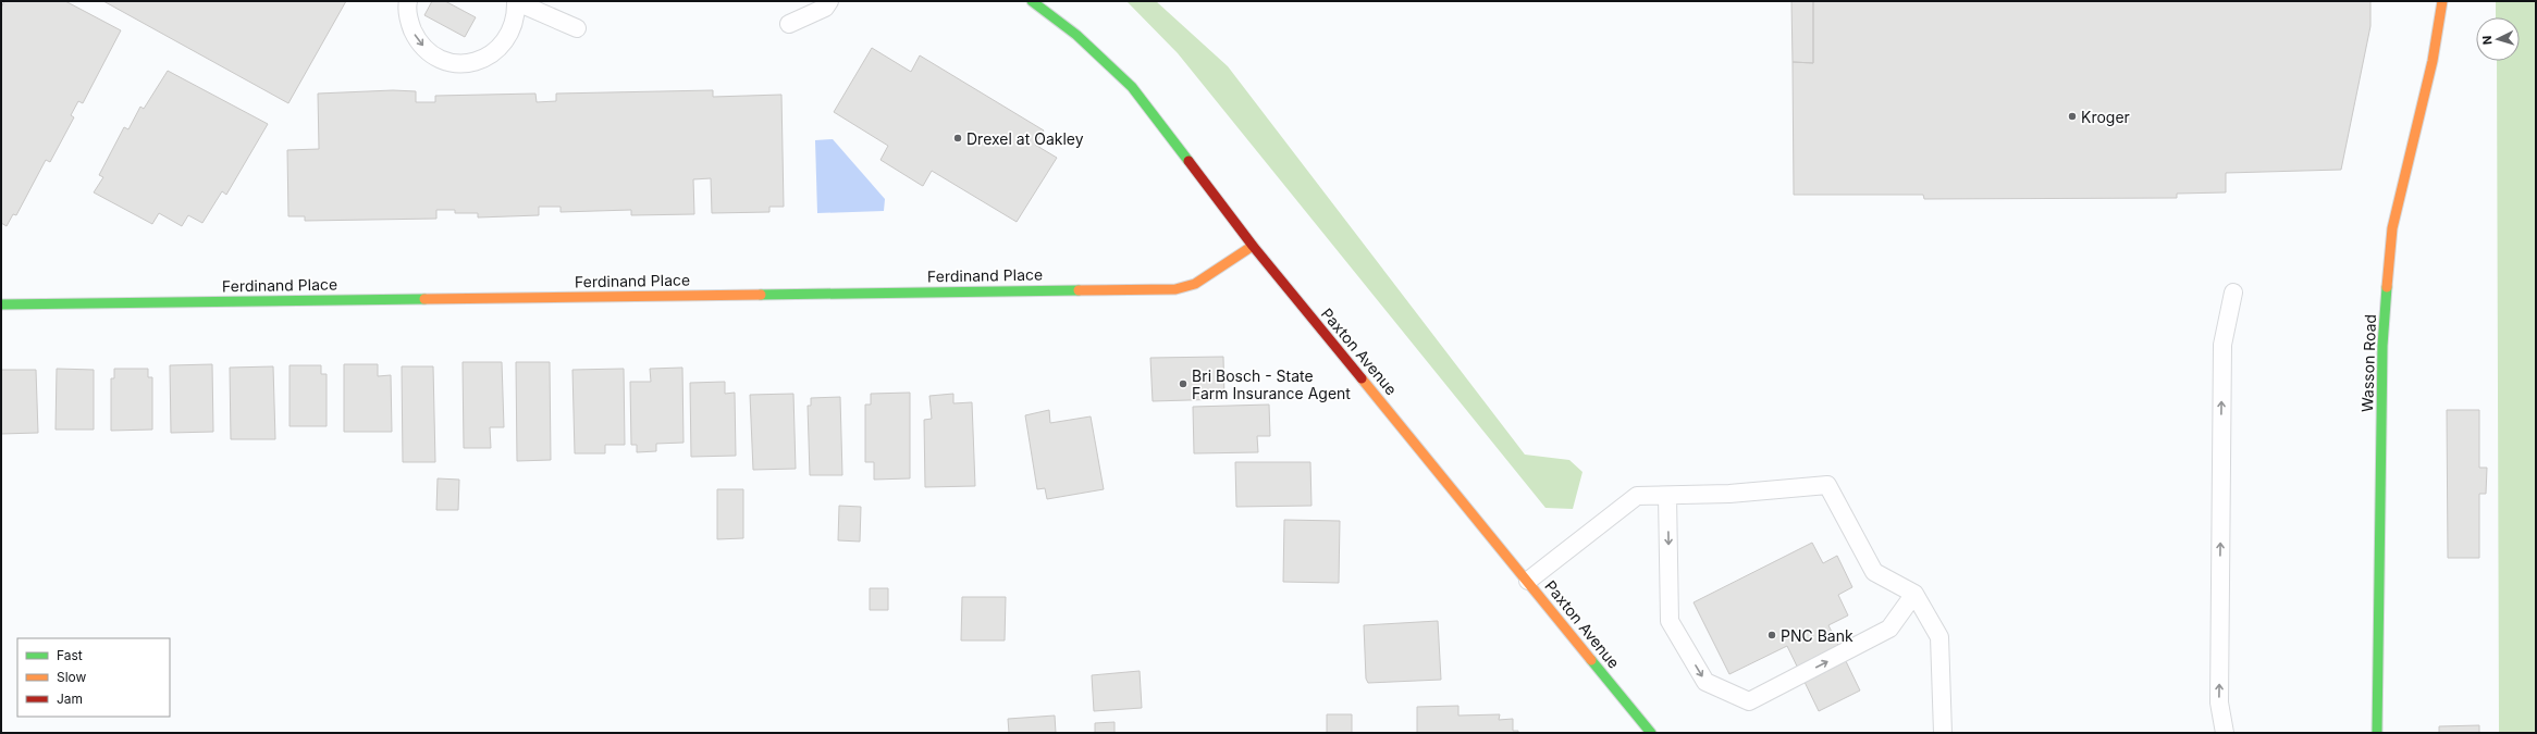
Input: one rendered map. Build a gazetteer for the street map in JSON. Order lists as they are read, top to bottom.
{
  "streets": {
    "street": ["Ferdinand Place", "Paxton Avenue", "Wasson Road"]
  },
  "crossings": [
    ["Ferdinand Place", "Paxton Avenue"]
  ],
  "places": [
    "Kroger",
    "Drexel at Oakley",
    "Bri Bosch - State Farm Insurance Agent",
    "PNC Bank"
  ],
  "legend": ["Fast", "Slow", "Jam"],
  "north": "left"
}
